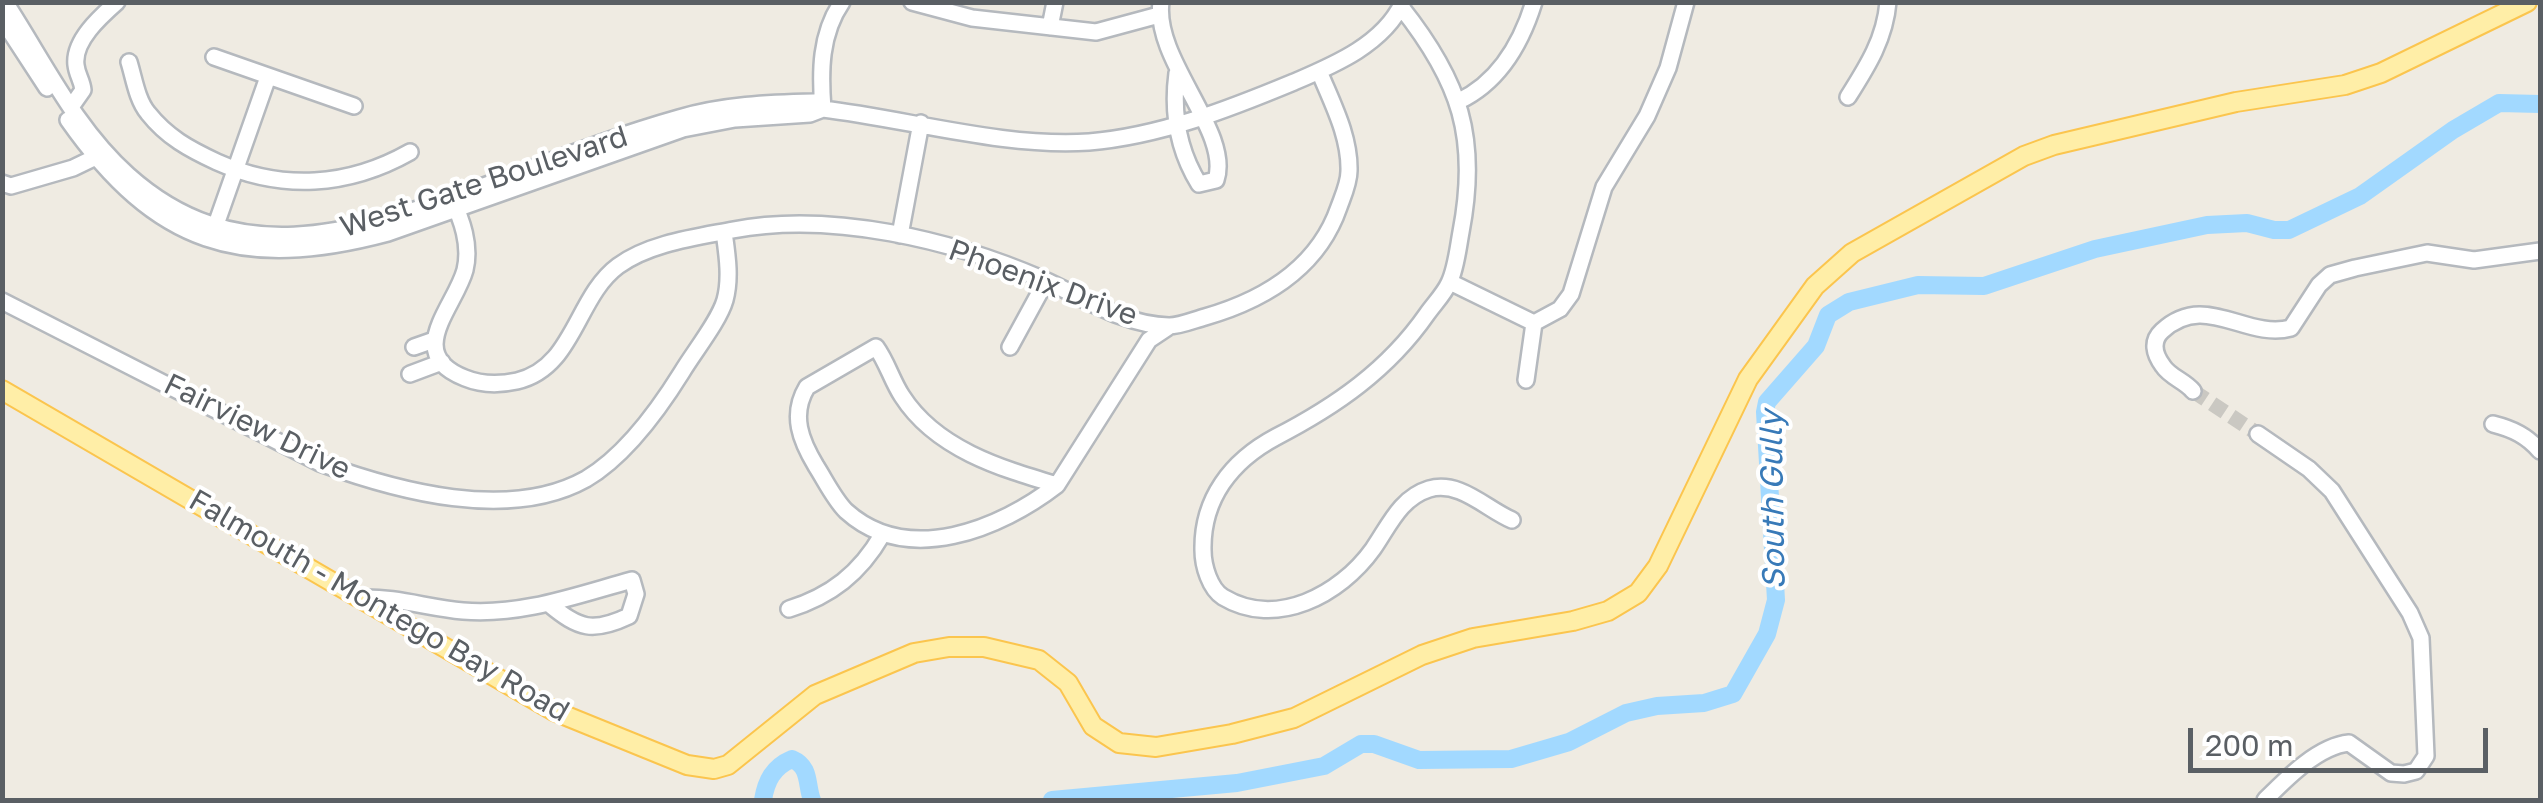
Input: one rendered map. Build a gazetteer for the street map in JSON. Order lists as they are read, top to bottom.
{
  "streets": {
    "main road": ["Falmouth - Montego Bay Road"],
    "street": ["West Gate Boulevard", "Phoenix Drive", "Fairview Drive"]
  },
  "crossings": [
    ["West Gate Boulevard", "Phoenix Drive"],
    ["Phoenix Drive", "Fairview Drive"]
  ],
  "water": ["South Gully"],
  "scale_bar": "200 m"
}
